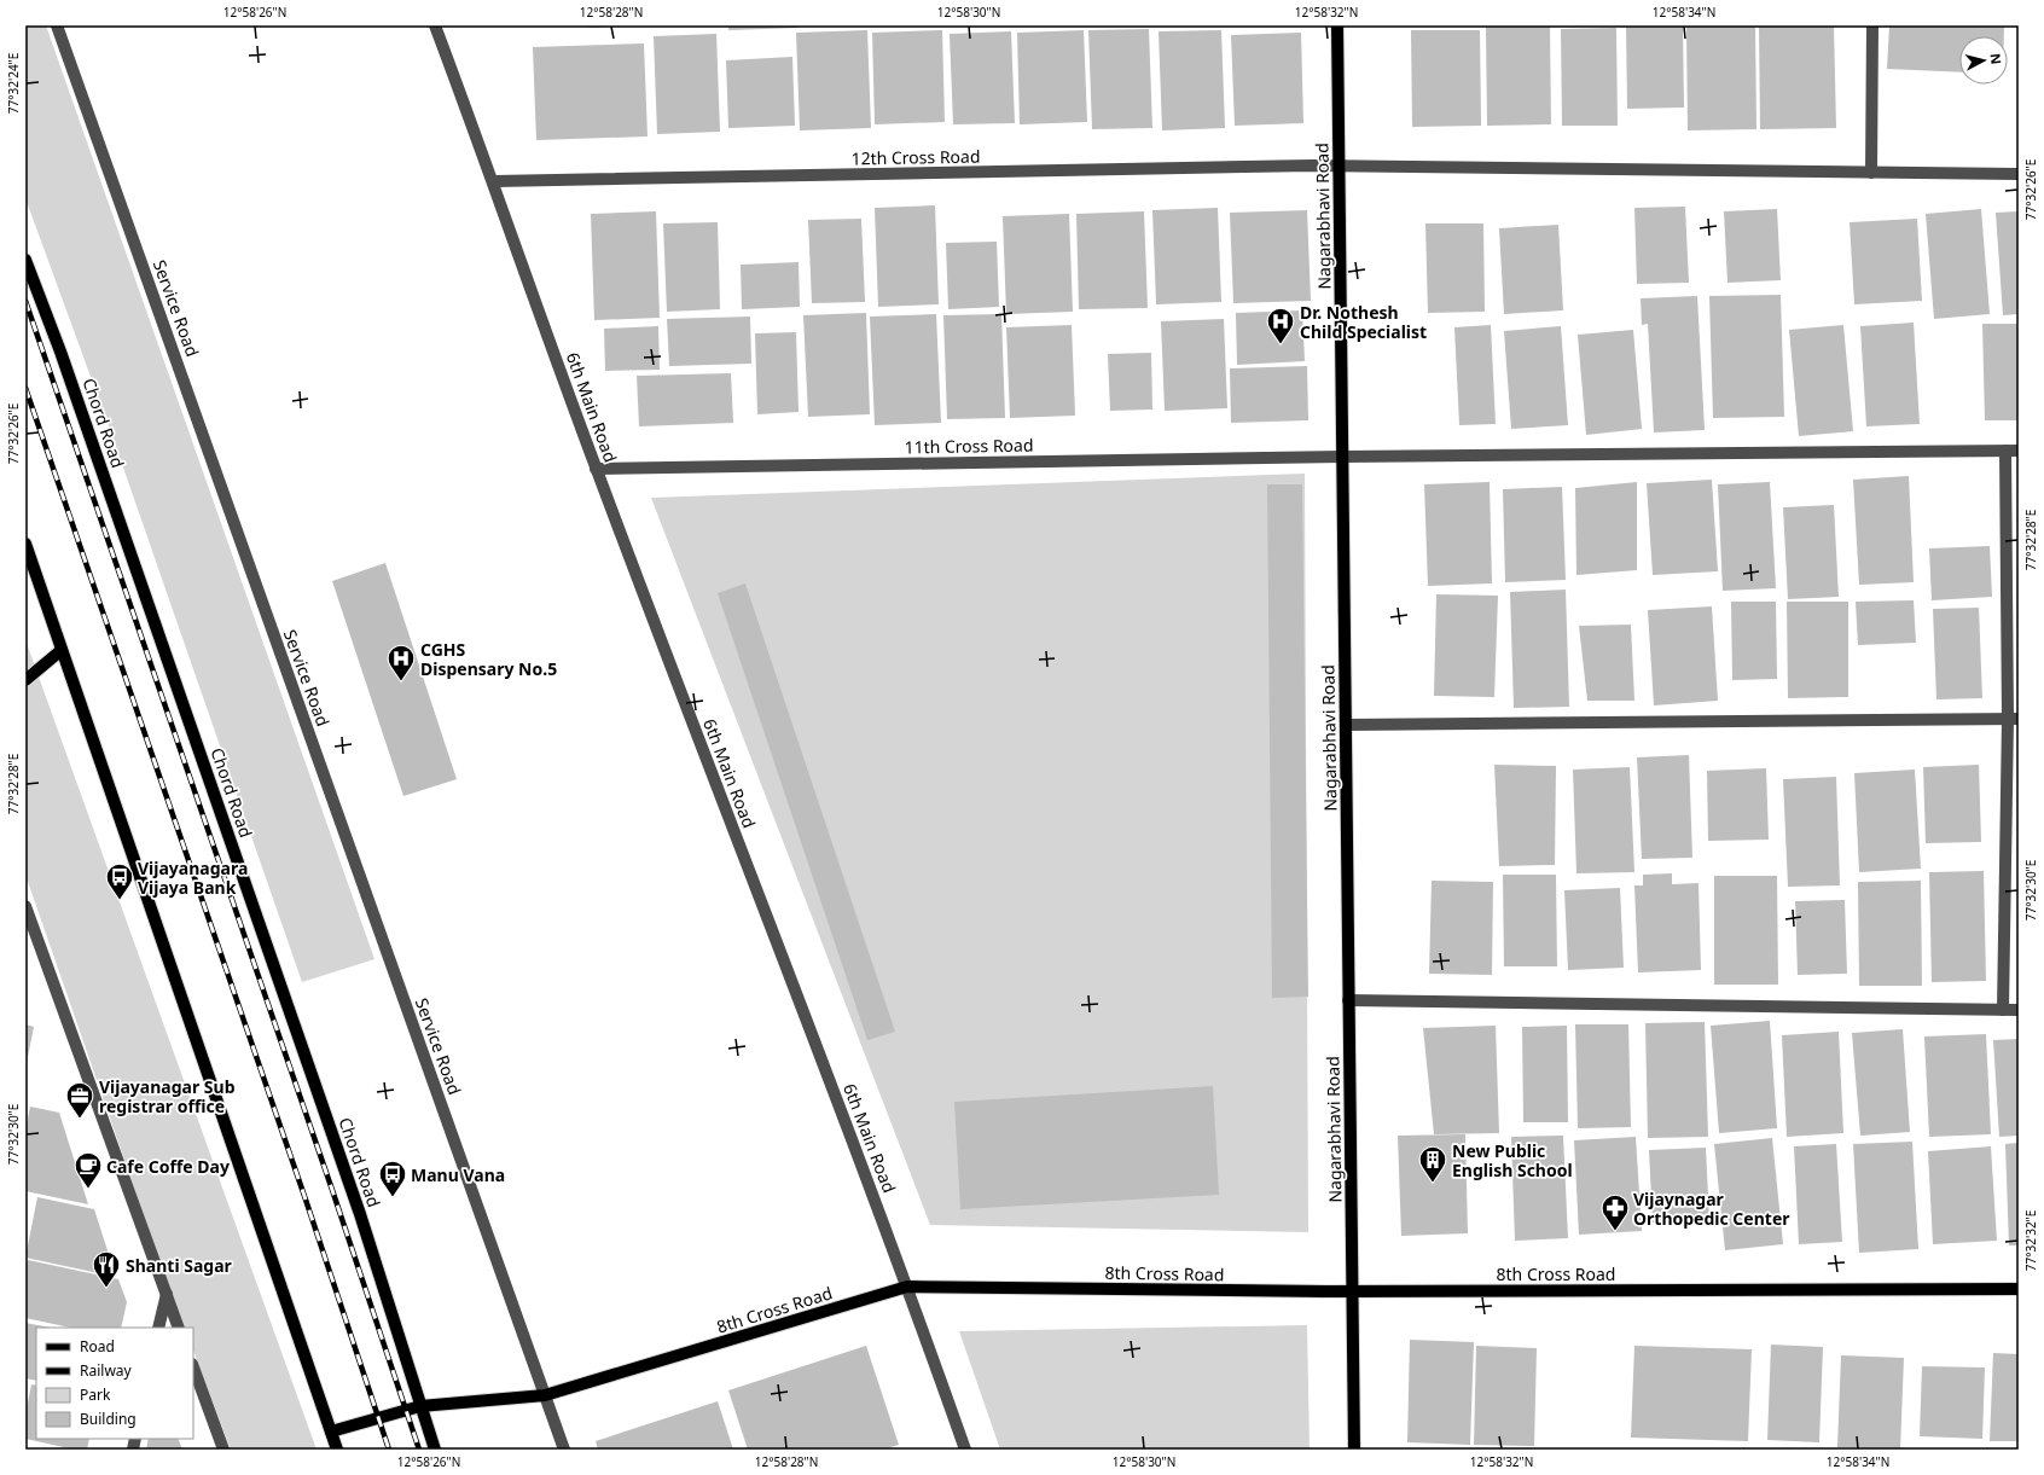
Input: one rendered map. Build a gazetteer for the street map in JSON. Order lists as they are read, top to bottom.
{
  "streets": {
    "main road": ["Nagarabhavi Road", "Chord Road", "8th Cross Road"],
    "street": [
      "12th Cross Road",
      "Service Road",
      "6th Main Road",
      "11th Cross Road"
    ]
  },
  "crossings": [
    ["12th Cross Road", "Nagarabhavi Road"],
    ["12th Cross Road", "6th Main Road"],
    ["Nagarabhavi Road", "11th Cross Road"],
    ["Nagarabhavi Road", "8th Cross Road"],
    ["Service Road", "8th Cross Road"],
    ["6th Main Road", "11th Cross Road"],
    ["6th Main Road", "8th Cross Road"],
    ["Chord Road", "8th Cross Road"]
  ],
  "places": {
    "hospital": ["Dr. Nothesh Child Specialist", "CGHS Dispensary No.5"],
    "bus stop": ["Vijayanagara Vijaya Bank", "Manu Vana"],
    "office": ["Vijayanagar Sub registrar office"],
    "building": ["New Public English School"],
    "cafe": ["Cafe Coffe Day"],
    "pharmacy": ["Vijaynagar Orthopedic Center"],
    "restaurant": ["Shanti Sagar"]
  },
  "legend": [
    "Road",
    "Railway",
    "Park",
    "Building"
  ],
  "north": "right",
  "coordinates": [
    "12°58'26\"N",
    "12°58'28\"N",
    "12°58'30\"N",
    "12°58'32\"N",
    "12°58'34\"N",
    "77°32'24\"E",
    "77°32'26\"E",
    "77°32'28\"E",
    "77°32'30\"E",
    "77°32'32\"E"
  ]
}
